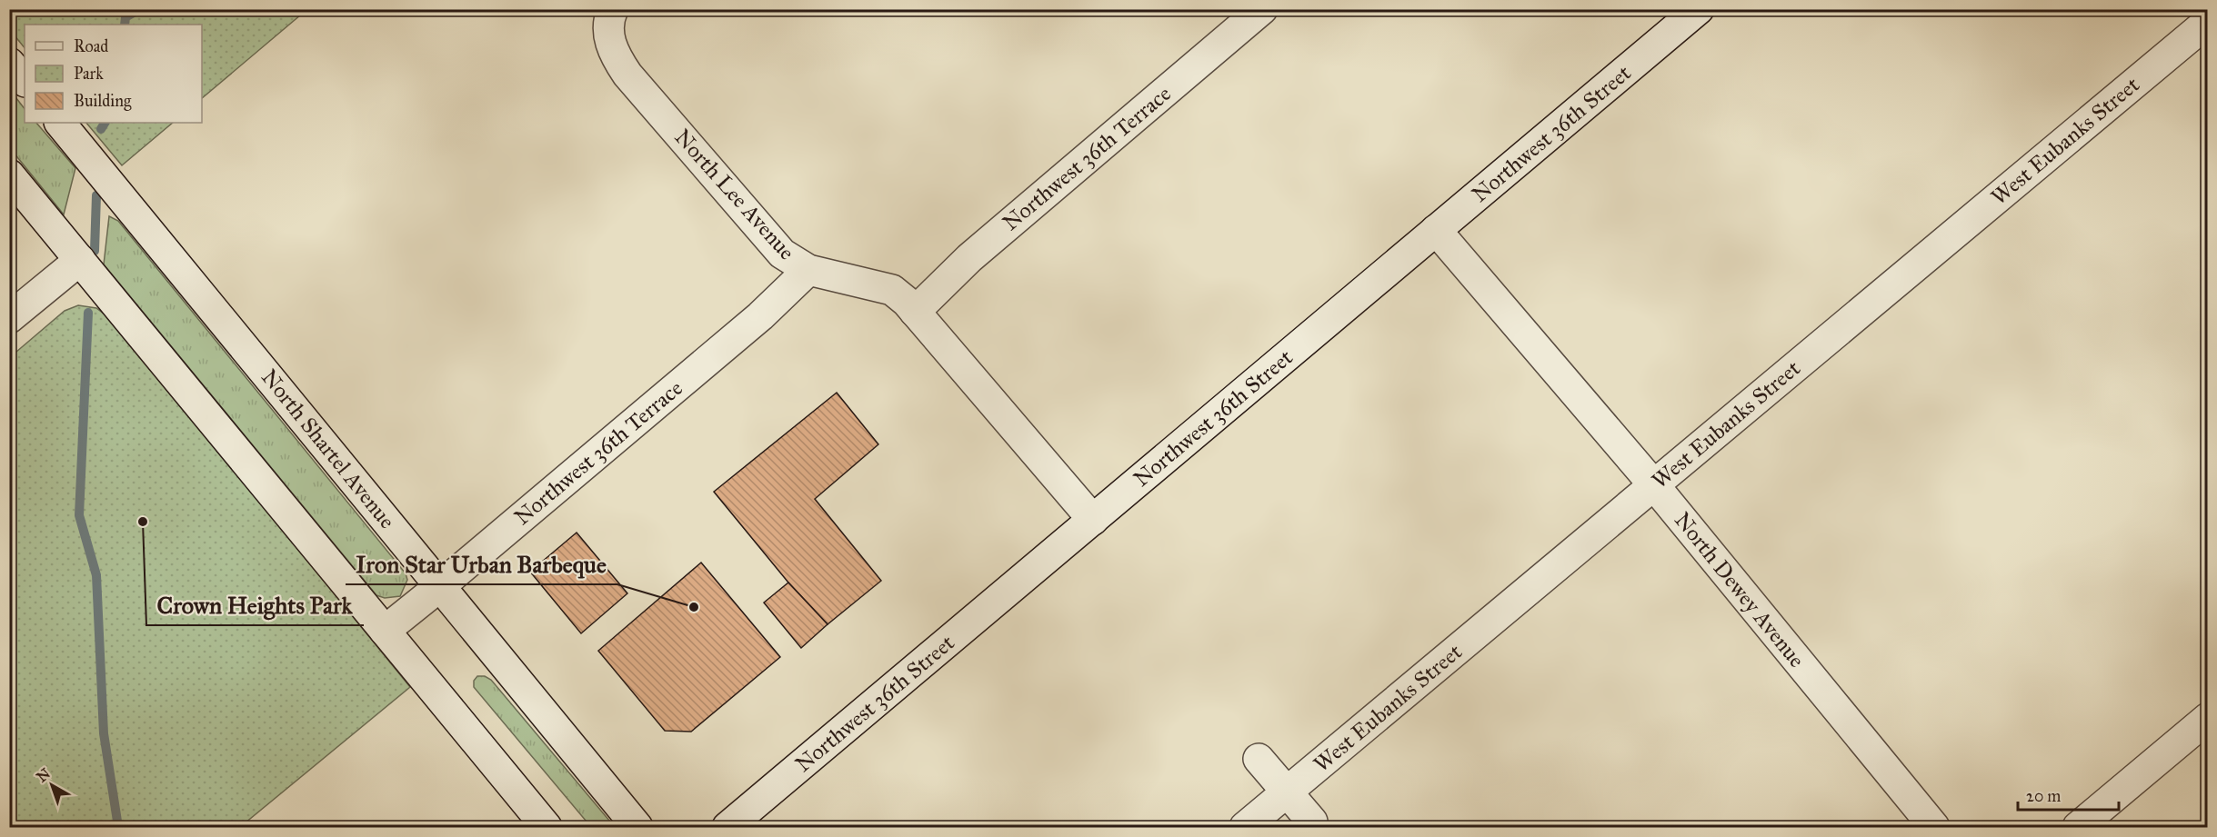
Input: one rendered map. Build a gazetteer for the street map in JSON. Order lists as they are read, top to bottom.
{
  "streets": {
    "street": [
      "Northwest 36th Street",
      "West Eubanks Street",
      "Northwest 36th Terrace",
      "North Lee Avenue",
      "North Shartel Avenue",
      "North Dewey Avenue"
    ]
  },
  "crossings": [
    ["Northwest 36th Street", "North Lee Avenue"],
    ["Northwest 36th Street", "North Dewey Avenue"],
    ["West Eubanks Street", "North Dewey Avenue"],
    ["Northwest 36th Terrace", "North Lee Avenue"],
    ["Northwest 36th Terrace", "North Shartel Avenue"]
  ],
  "places": ["Crown Heights Park", "Iron Star Urban Barbeque"],
  "legend": ["Road", "Park", "Building"],
  "scale_bar": "20 m",
  "north": "top left"
}
